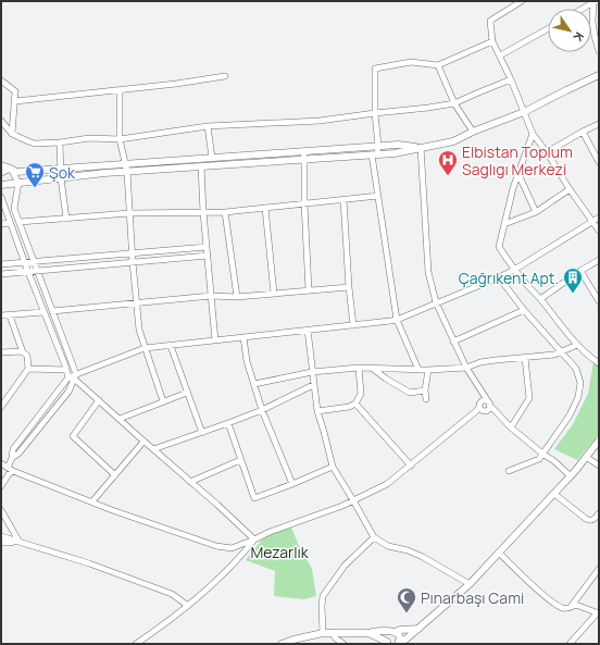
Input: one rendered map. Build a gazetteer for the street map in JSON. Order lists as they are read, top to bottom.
{
  "parks": ["Mezarlık"],
  "places": {
    "hospital": ["Elbistan Toplum Saglıgı Merkezi"],
    "supermarket": ["Şok"],
    "building": ["Çağrıkent Apt."],
    "mosque": ["Pınarbaşı Cami"]
  },
  "north": "bottom right"
}
